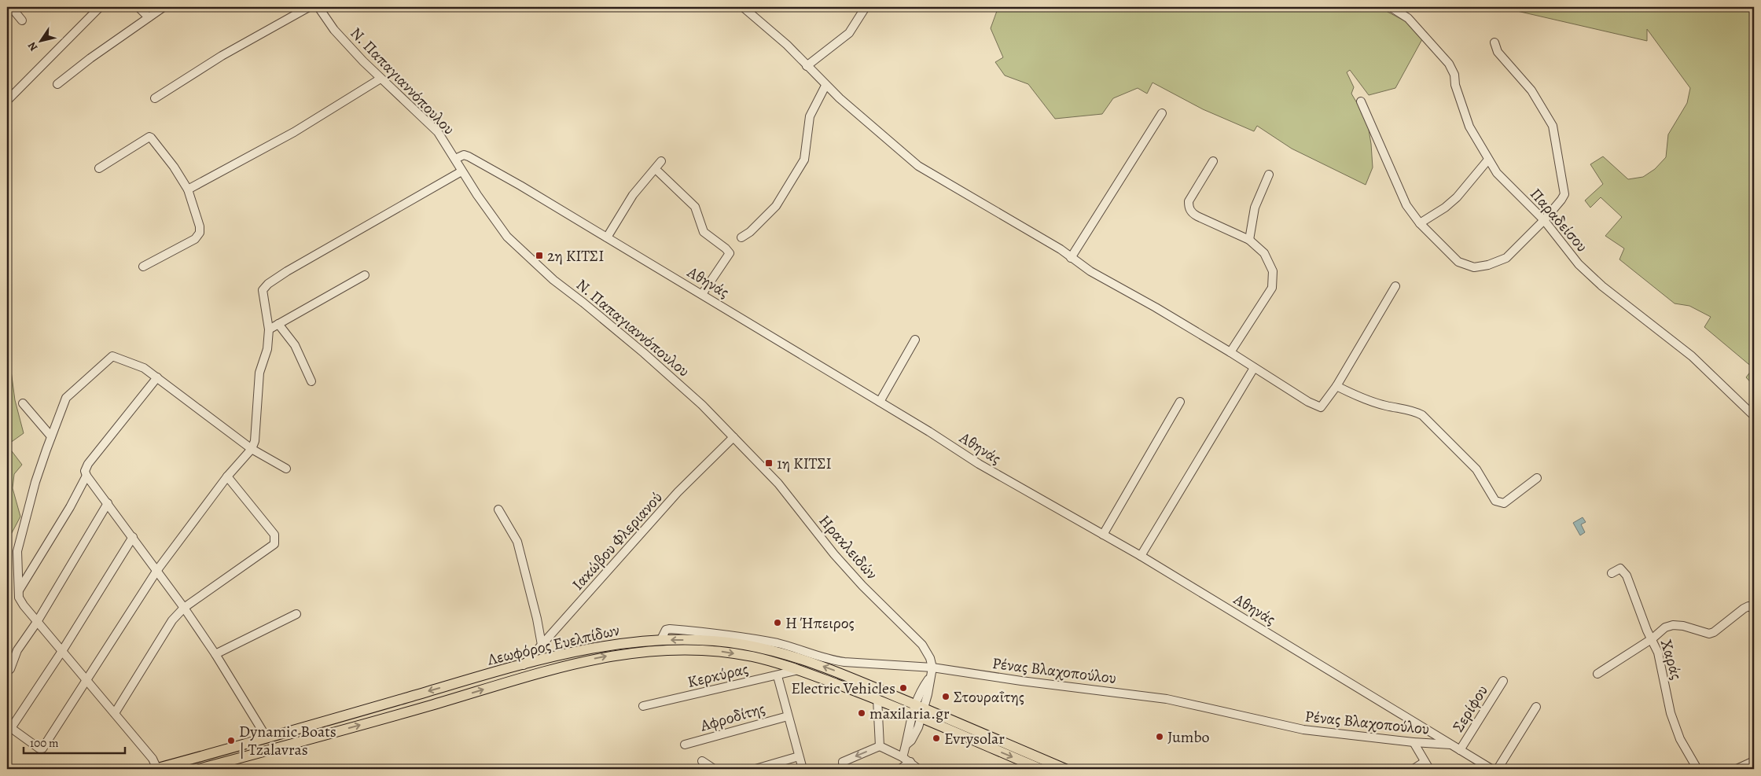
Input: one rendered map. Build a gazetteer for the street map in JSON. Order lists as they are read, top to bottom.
{
  "streets": {
    "main road": ["Λεωφόρος Ευελπίδων"],
    "street": [
      "Ν. Παπαγιαννόπουλου",
      "Παραδείσου",
      "Αθηνάς",
      "Ιακώβου Φλεριανού",
      "Ηρακλειδών",
      "Χαράς",
      "Ρένας Βλαχοπούλου",
      "Κερκύρας",
      "Σερίφου",
      "Αφροδίτης"
    ]
  },
  "crossings": [
    ["Ν. Παπαγιαννόπουλου", "Αθηνάς"],
    ["Ν. Παπαγιαννόπουλου", "Ιακώβου Φλεριανού"],
    ["Ν. Παπαγιαννόπουλου", "Ηρακλειδών"],
    ["Αθηνάς", "Ρένας Βλαχοπούλου"],
    ["Αθηνάς", "Σερίφου"],
    ["Ιακώβου Φλεριανού", "Ηρακλειδών"],
    ["Ιακώβου Φλεριανού", "Λεωφόρος Ευελπίδων"],
    ["Ηρακλειδών", "Ρένας Βλαχοπούλου"],
    ["Λεωφόρος Ευελπίδων", "Ρένας Βλαχοπούλου"],
    ["Λεωφόρος Ευελπίδων", "Κερκύρας"]
  ],
  "places": {
    "transit": ["2η ΚΙΤΣΙ", "1η ΚΙΤΣΙ"],
    "other": [
      "Η Ήπειρος",
      "Electric Vehicles",
      "Στουραΐτης",
      "maxilaria.gr",
      "Jumbo",
      "Evrysolar",
      "Dynamic Boats | Tzalavras"
    ]
  },
  "scale_bar": "100 m",
  "north": "bottom left"
}
